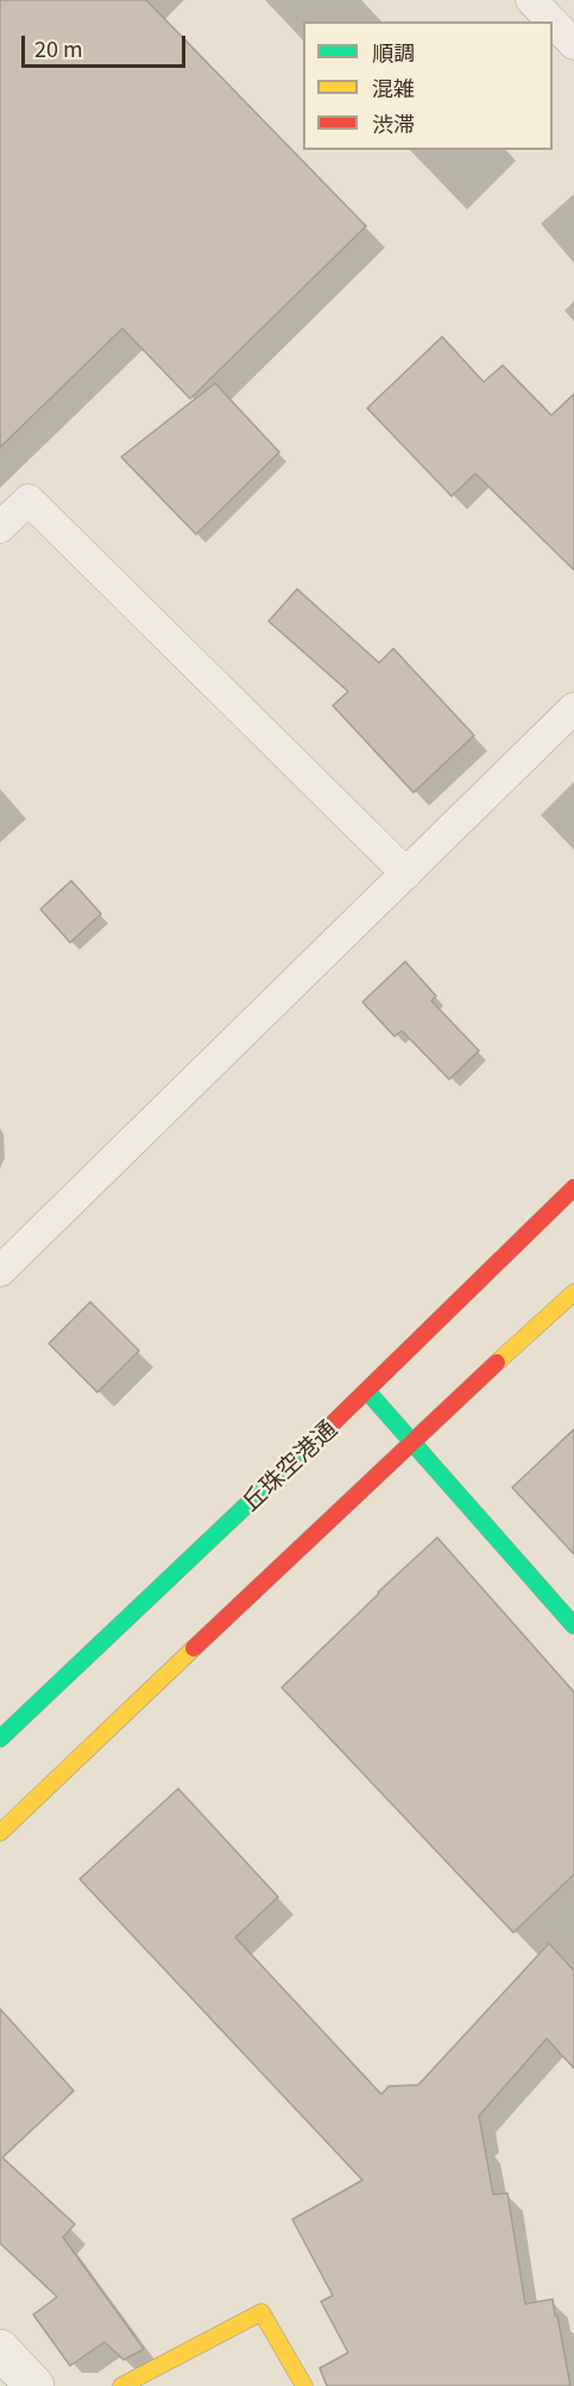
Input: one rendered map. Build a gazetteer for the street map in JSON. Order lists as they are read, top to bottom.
{
  "streets": {
    "main road": ["丘珠空港通"]
  },
  "legend": ["順調", "混雑", "渋滞"],
  "scale_bar": "20 m"
}
